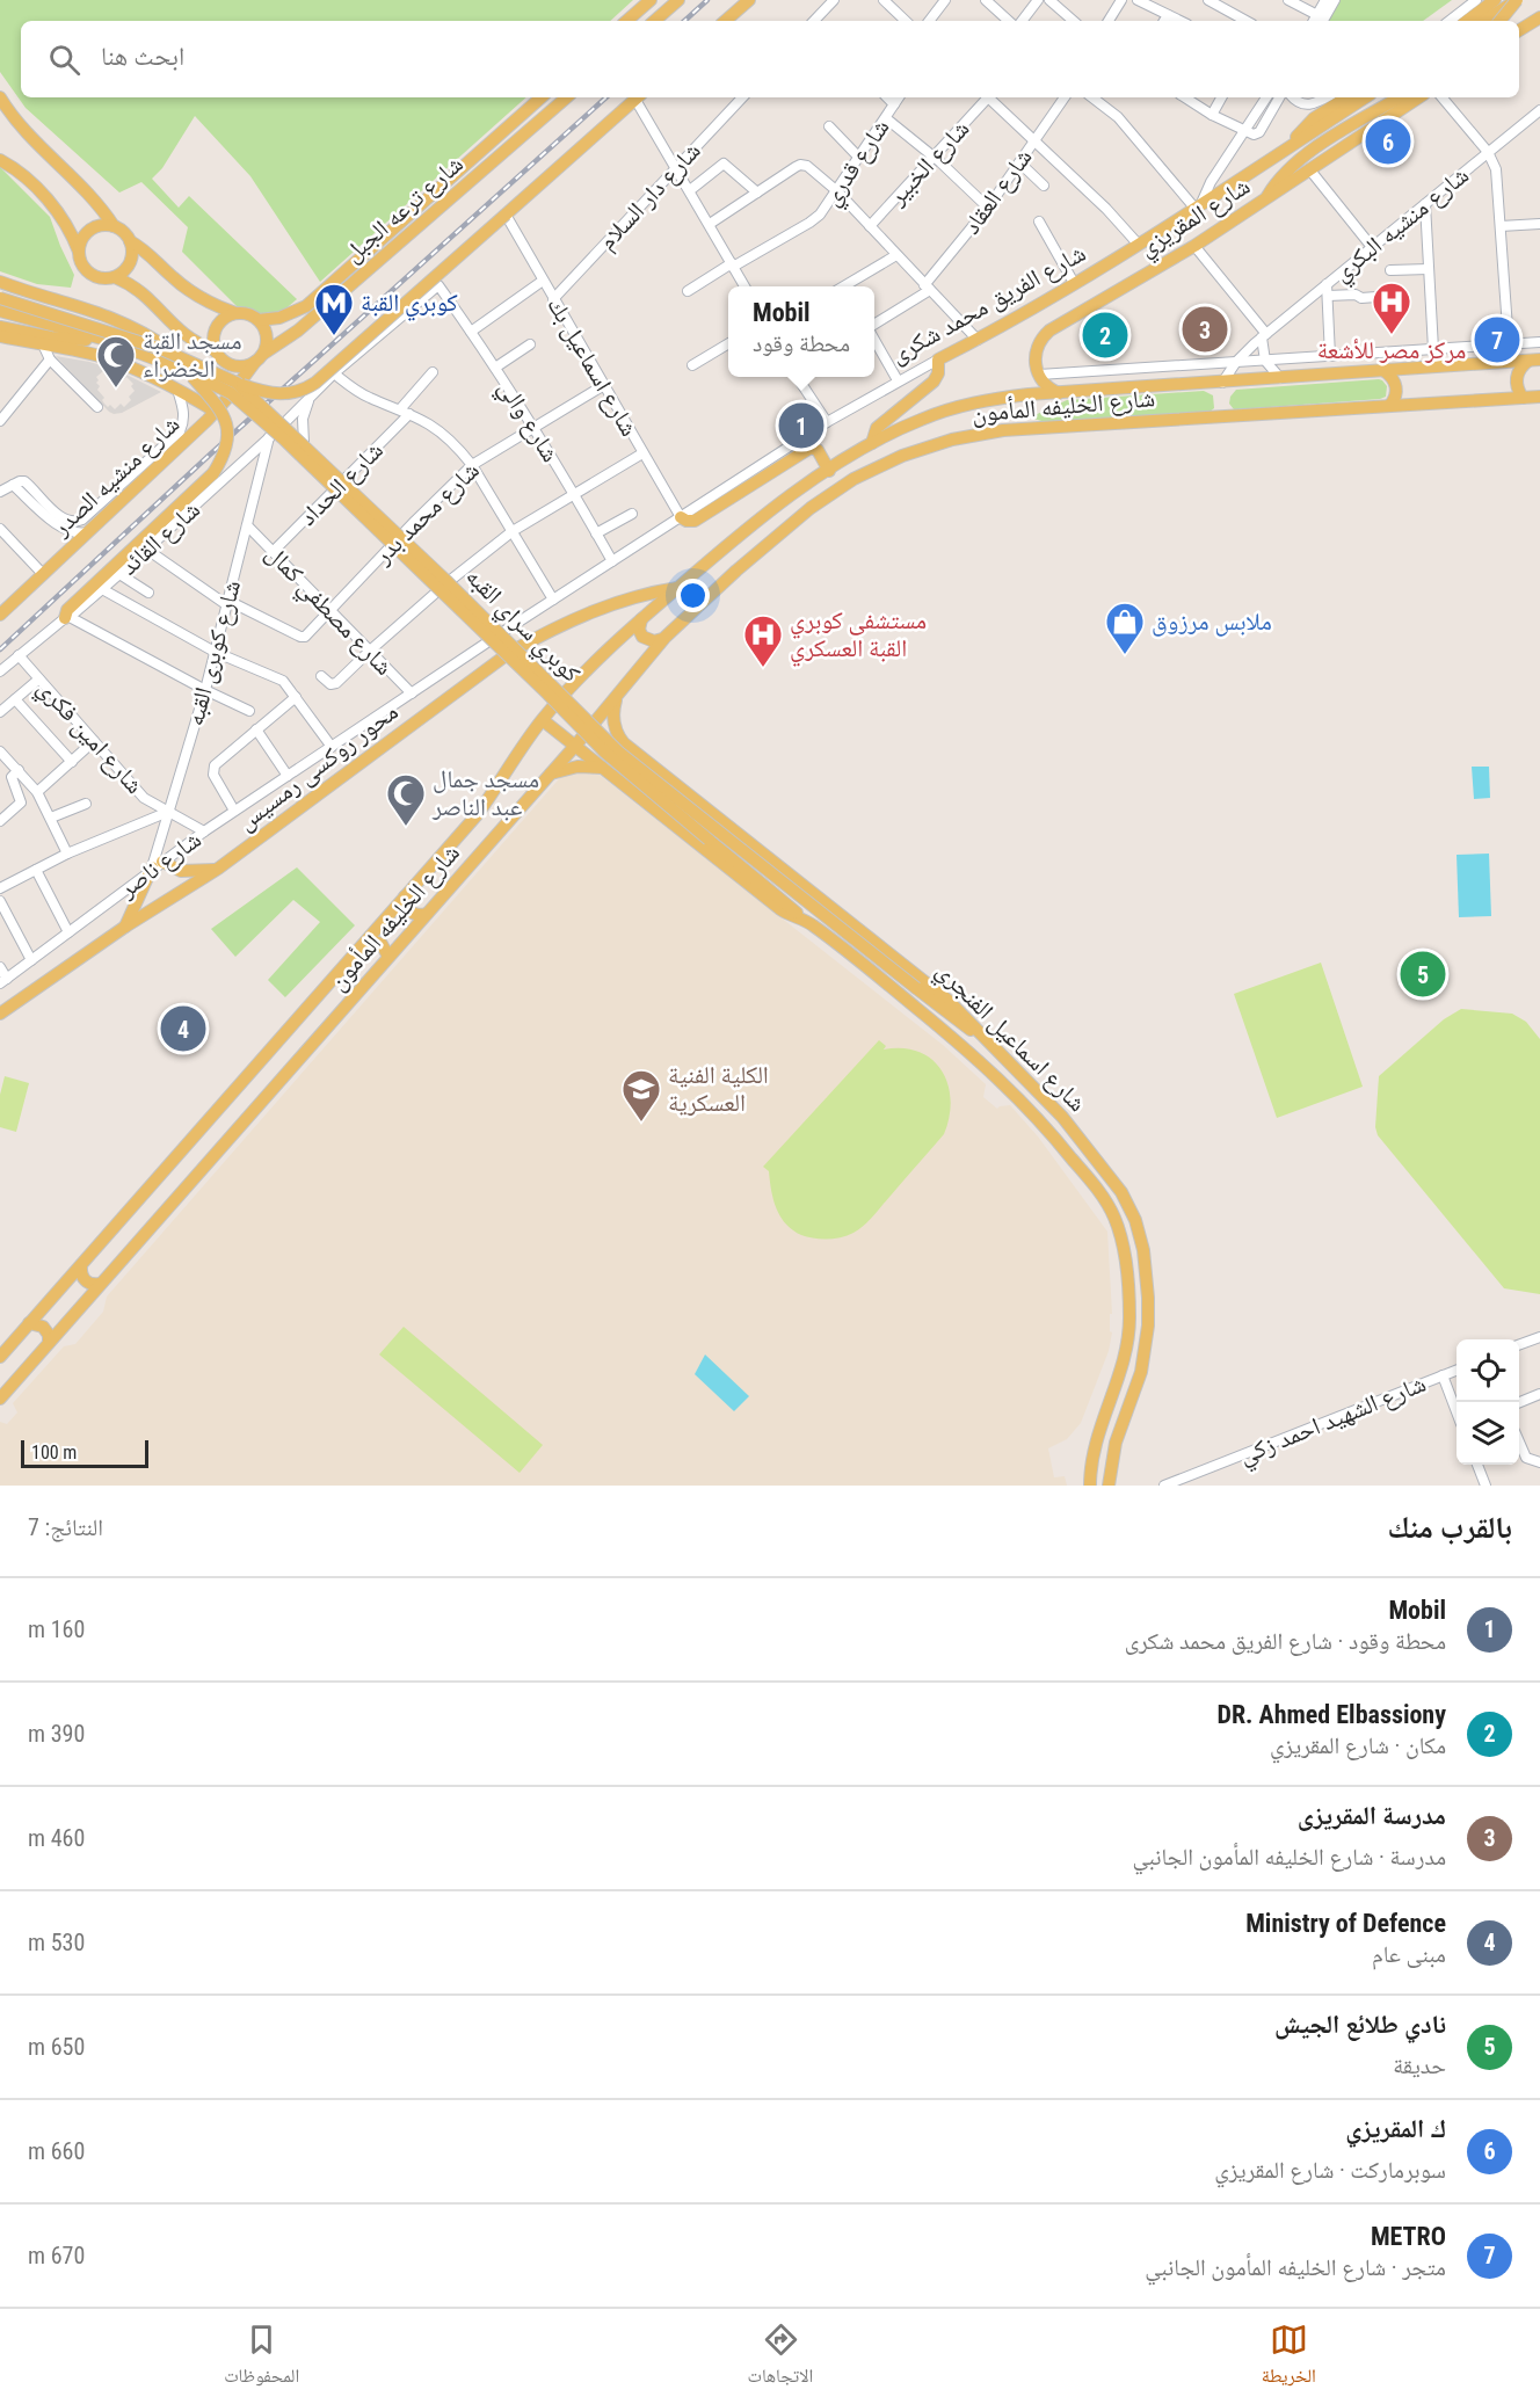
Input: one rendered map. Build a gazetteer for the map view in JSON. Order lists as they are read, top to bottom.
{
  "streets": {
    "main road": [
      "شارع ترعه الجبل",
      "شارع المقريزي",
      "شارع الفريق محمد شكرى",
      "شارع الخليفه المأمون",
      "شارع منشيه الصدر",
      "كوبري سراي القبه",
      "محور روكسى رمسيس",
      "شارع اسماعيل الفنجري"
    ],
    "street": [
      "شارع قدري",
      "شارع الخبير",
      "شارع العقاد",
      "شارع دار السلام",
      "شارع منشيه البكري",
      "شارع اسماعيل بك",
      "شارع والي",
      "شارع الحداد",
      "شارع محمد بدر",
      "شارع القائد",
      "شارع مصطفي كمال",
      "شارع كوبرى القبه",
      "شارع امين فكري",
      "شارع ناصر",
      "شارع الشهيد احمد زكي"
    ]
  },
  "crossings": [
    ["شارع دار السلام", "شارع اسماعيل بك"],
    ["شارع ترعه الجبل", "شارع منشيه الصدر"],
    ["شارع منشيه البكري", "شارع الخليفه المأمون"],
    ["شارع الفريق محمد شكرى", "شارع اسماعيل بك"],
    ["شارع الفريق محمد شكرى", "شارع والي"],
    ["شارع الفريق محمد شكرى", "شارع ناصر"],
    ["شارع اسماعيل بك", "شارع محمد بدر"],
    ["شارع الخليفه المأمون", "محور روكسى رمسيس"],
    ["شارع الخليفه المأمون", "شارع اسماعيل الفنجري"],
    ["شارع والي", "شارع محمد بدر"],
    ["شارع والي", "شارع القائد"],
    ["شارع الحداد", "شارع مصطفي كمال"],
    ["شارع محمد بدر", "شارع مصطفي كمال"],
    ["شارع محمد بدر", "شارع كوبرى القبه"],
    ["شارع القائد", "شارع كوبرى القبه"],
    ["شارع القائد", "شارع امين فكري"],
    ["شارع مصطفي كمال", "شارع كوبرى القبه"],
    ["شارع مصطفي كمال", "شارع ناصر"],
    ["كوبري سراي القبه", "شارع اسماعيل الفنجري"],
    ["شارع كوبرى القبه", "شارع امين فكري"],
    ["شارع كوبرى القبه", "شارع ناصر"],
    ["شارع امين فكري", "شارع ناصر"]
  ],
  "places": {
    "hospital": ["مركز مصر للأشعة", "مستشفى كوبري القبة العسكري"],
    "metro station": ["كوبري القبة"],
    "mosque": ["مسجد القبة الخضراء", "مسجد جمال عبد الناصر"],
    "shop": ["ملابس مرزوق"],
    "school or university": ["الكلية الفنية العسكرية"]
  },
  "scale_bar": "100 m",
  "page": {
    "search": "ابحث هنا",
    "pins": [
      "6",
      "3",
      "2",
      "7",
      "1",
      "5",
      "4"
    ],
    "popup": ["Mobil", "محطة وقود"],
    "scale": "100 m",
    "heading": ["بالقرب منك", "النتائج: 7"],
    "list": [
      {
        "mark": "1",
        "name": "Mobil",
        "note": "محطة وقود · شارع الفريق محمد شكرى",
        "value": "160 m"
      },
      {
        "mark": "2",
        "name": "DR. Ahmed Elbassiony",
        "note": "مكان · شارع المقريزي",
        "value": "390 m"
      },
      {
        "mark": "3",
        "name": "مدرسة المقريزى",
        "note": "مدرسة · شارع الخليفه المأمون الجانبي",
        "value": "460 m"
      },
      {
        "mark": "4",
        "name": "Ministry of Defence",
        "note": "مبنى عام",
        "value": "530 m"
      },
      {
        "mark": "5",
        "name": "نادي طلائع الجيش",
        "note": "حديقة",
        "value": "650 m"
      },
      {
        "mark": "6",
        "name": "ك المقريزي",
        "note": "سوبرماركت · شارع المقريزي",
        "value": "660 m"
      },
      {
        "mark": "7",
        "name": "METRO",
        "note": "متجر · شارع الخليفه المأمون الجانبي",
        "value": "670 m"
      }
    ],
    "nav": ["الخريطة", "الاتجاهات", "المحفوظات"]
  }
}
